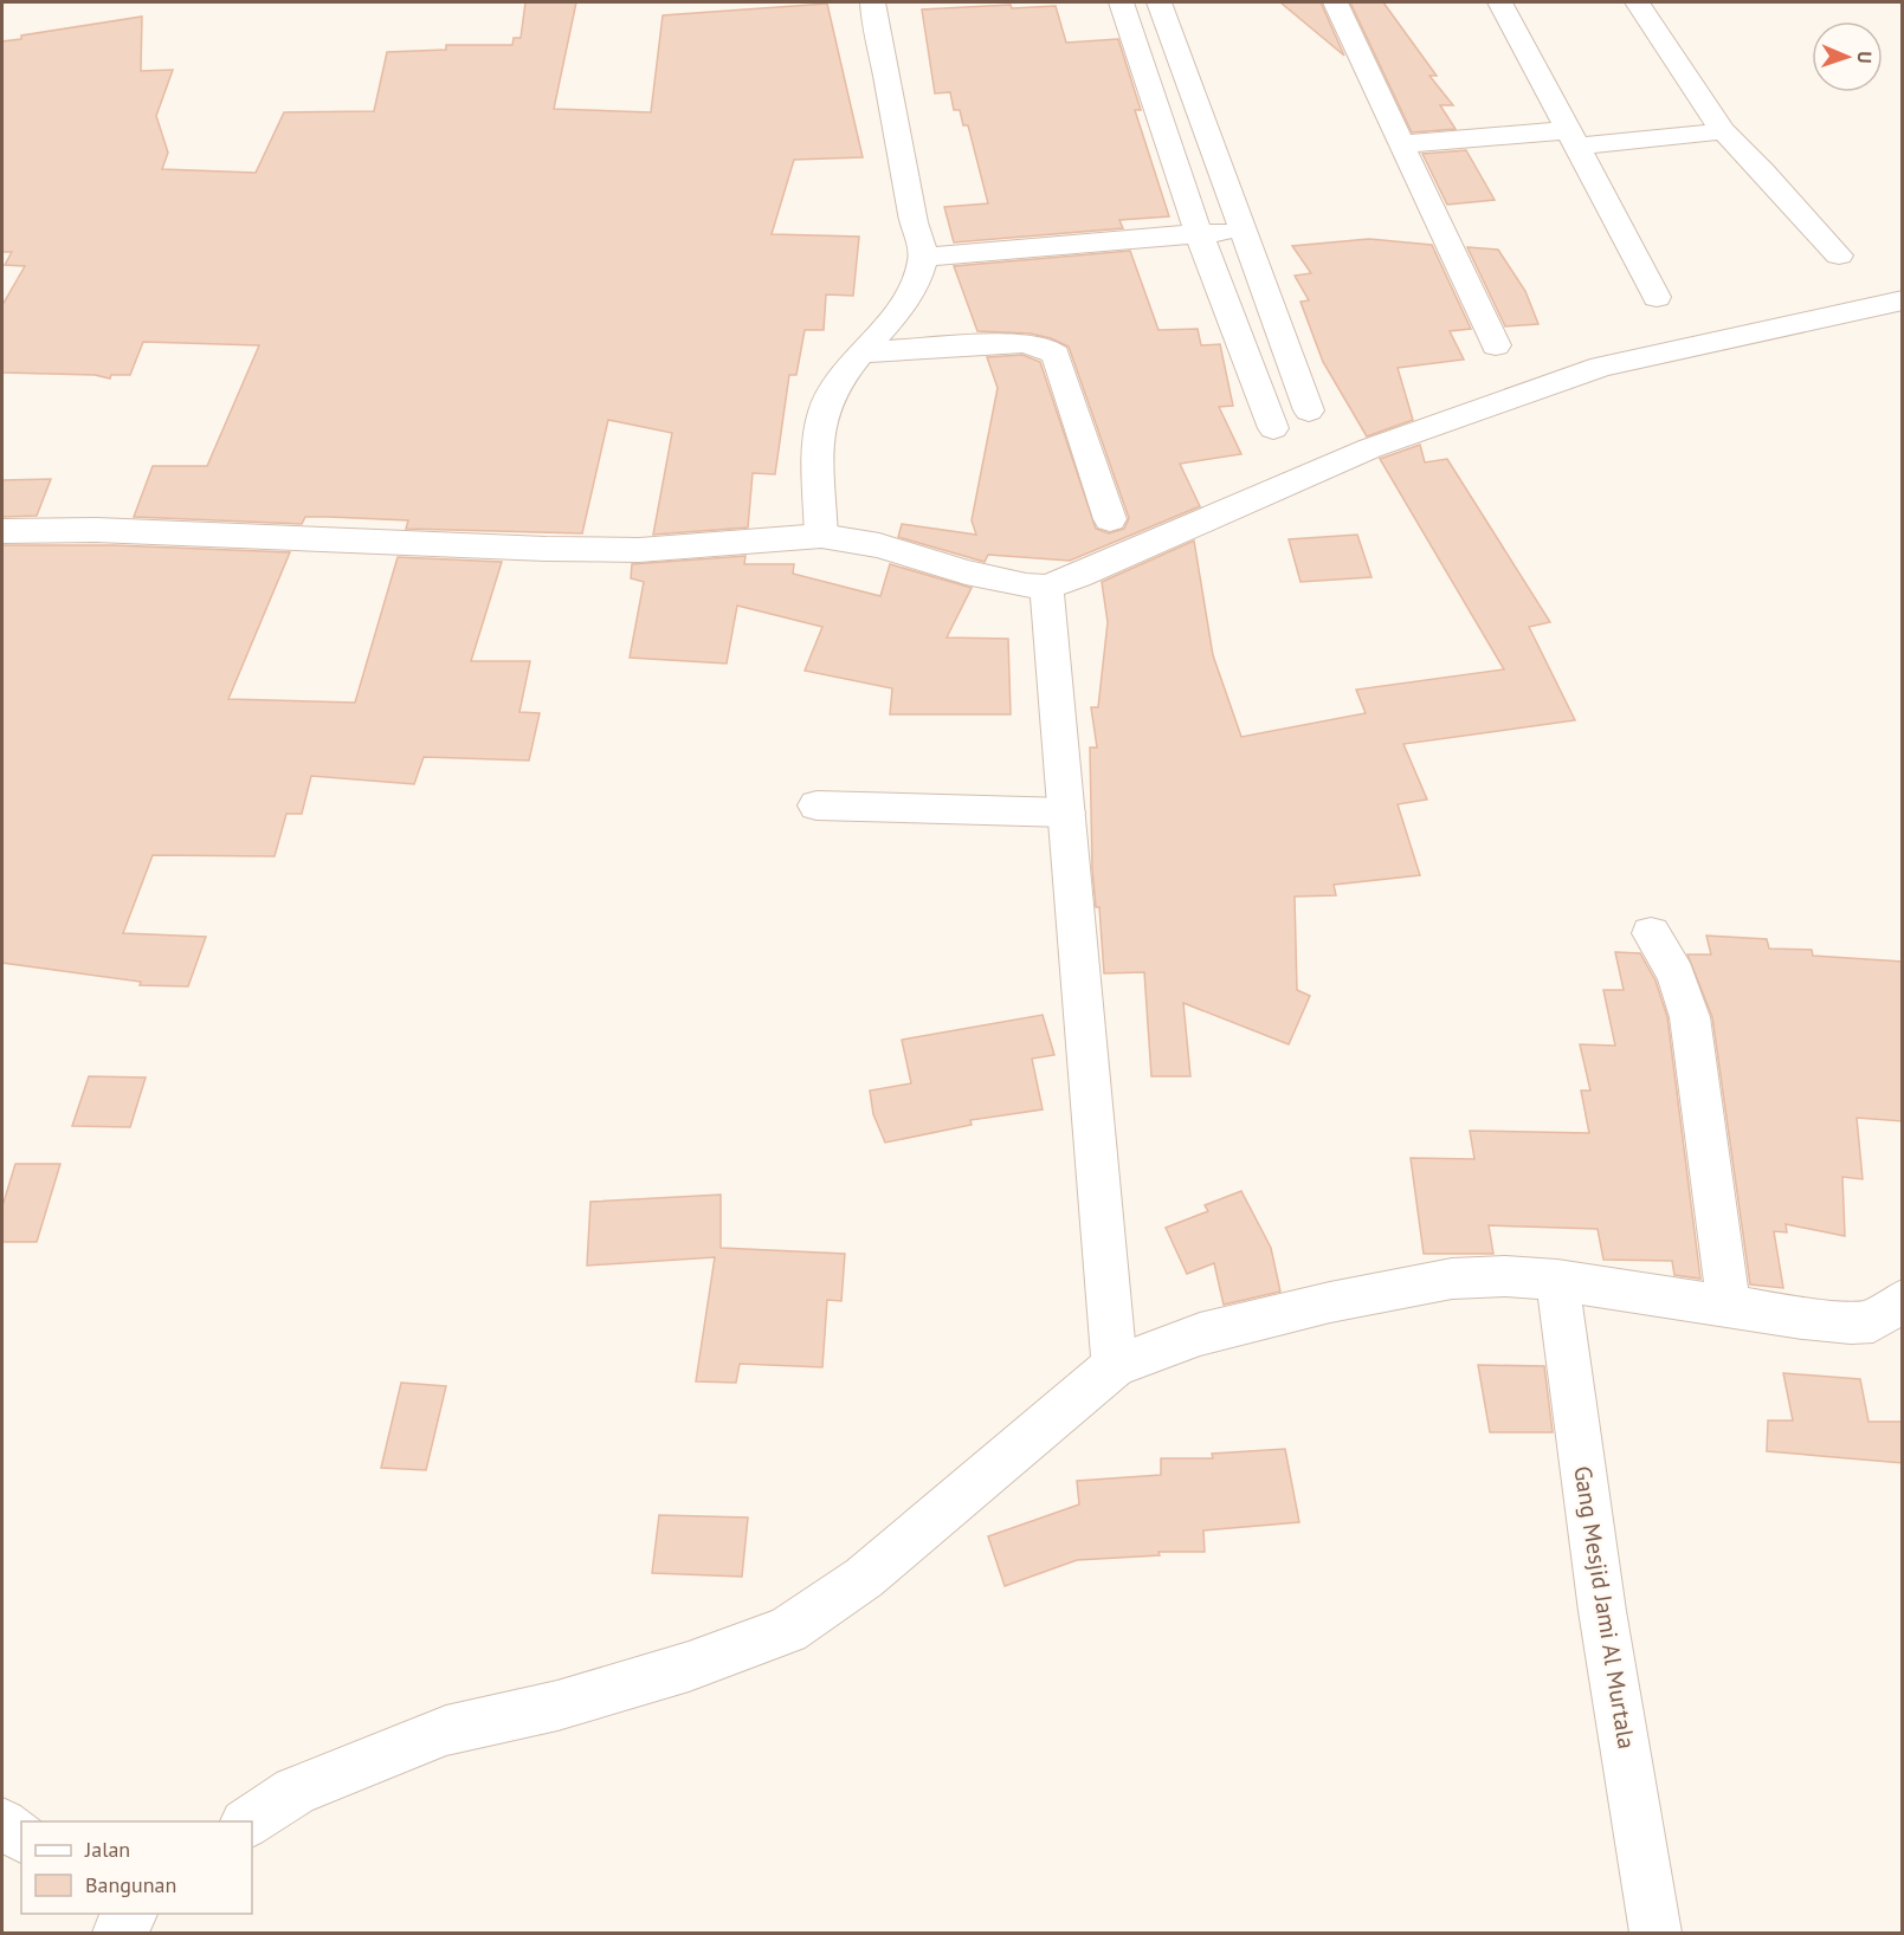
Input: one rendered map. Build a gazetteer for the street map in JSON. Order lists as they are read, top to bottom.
{
  "streets": {
    "street": ["Gang Mesjid Jami Al Murtala"]
  },
  "legend": ["Jalan", "Bangunan"],
  "north": "right"
}
